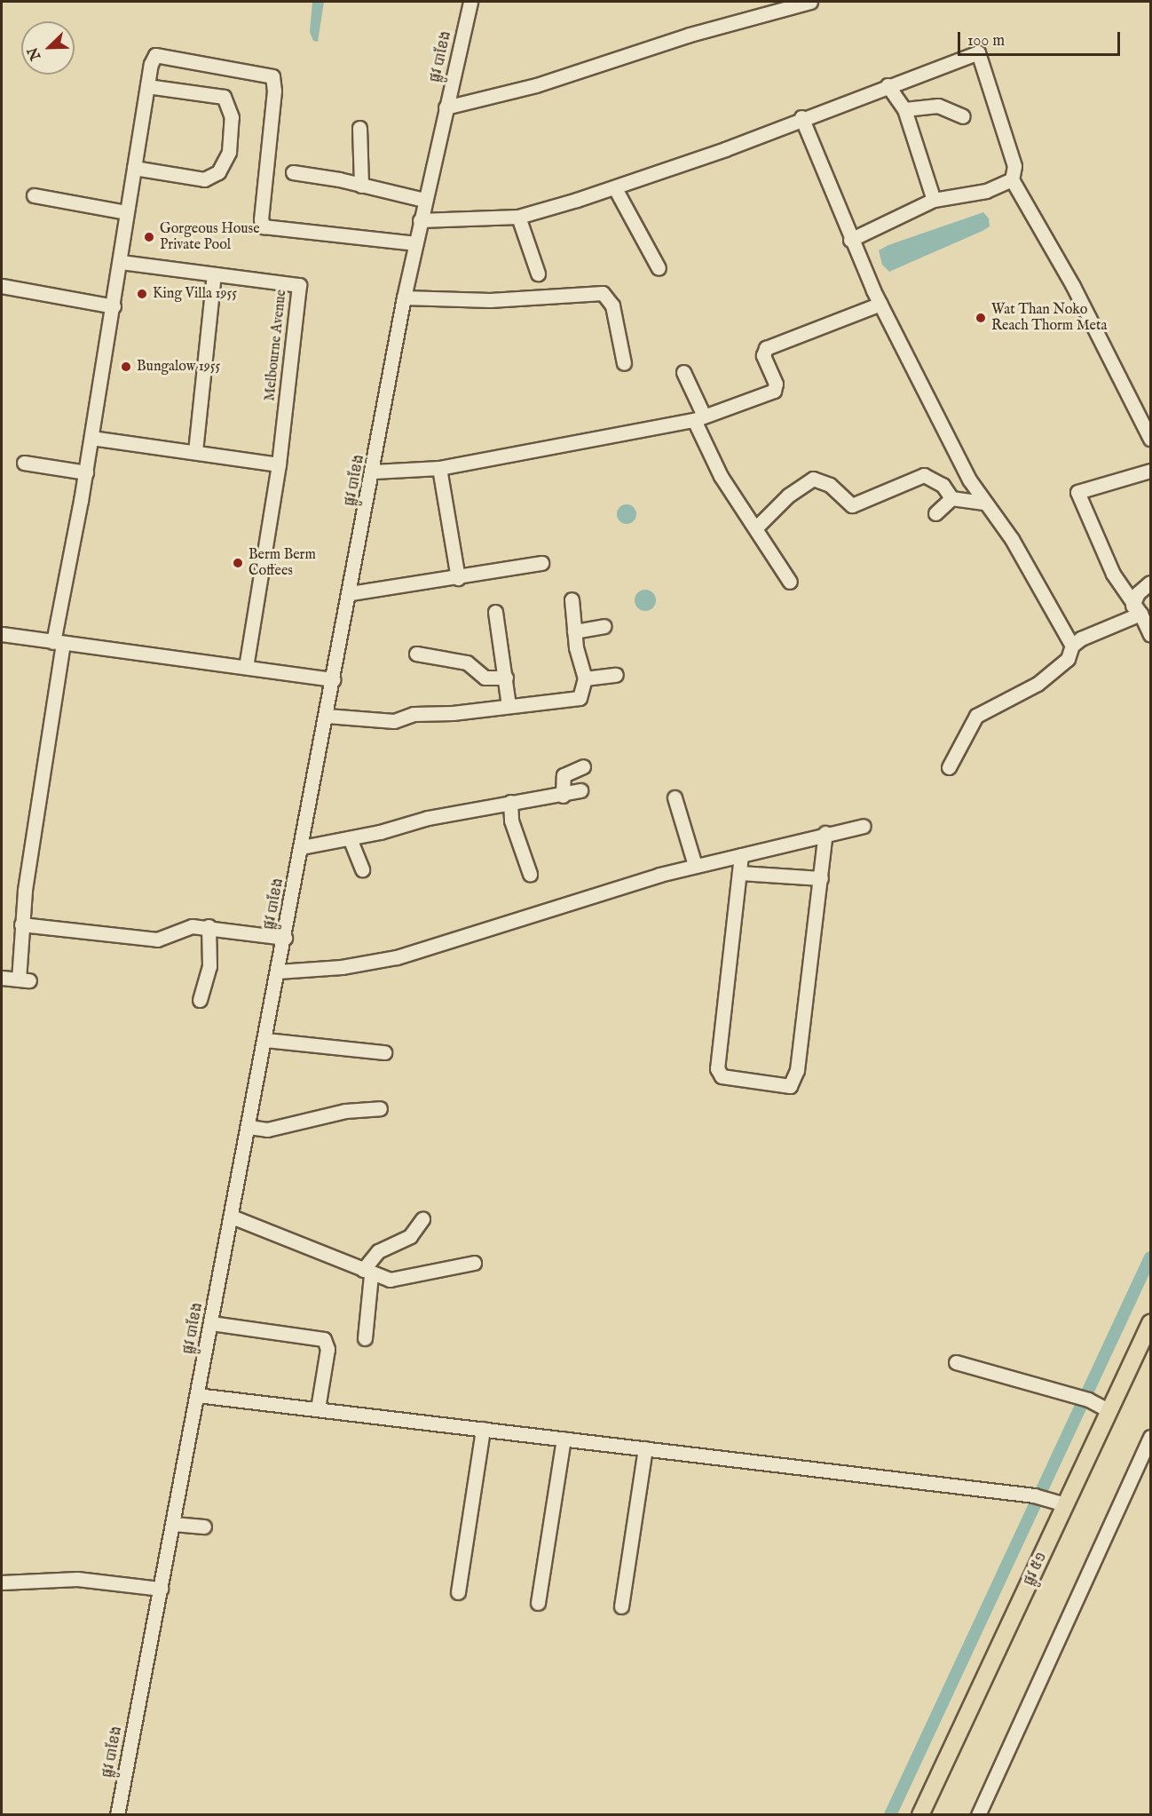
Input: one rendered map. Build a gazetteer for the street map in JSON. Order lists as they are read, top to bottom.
{
  "streets": {
    "main road": ["ផ្លូវ ៥១"],
    "street": ["ផ្លូវ បាខែង", "Melbourne Avenue"]
  },
  "places": [
    "Gorgeous House Private Pool",
    "King Villa 1955",
    "Wat Than Noko Reach Thorm Meta",
    "Bungalow 1955",
    "Berm Berm Coffees"
  ],
  "scale_bar": "100 m",
  "north": "bottom left"
}
